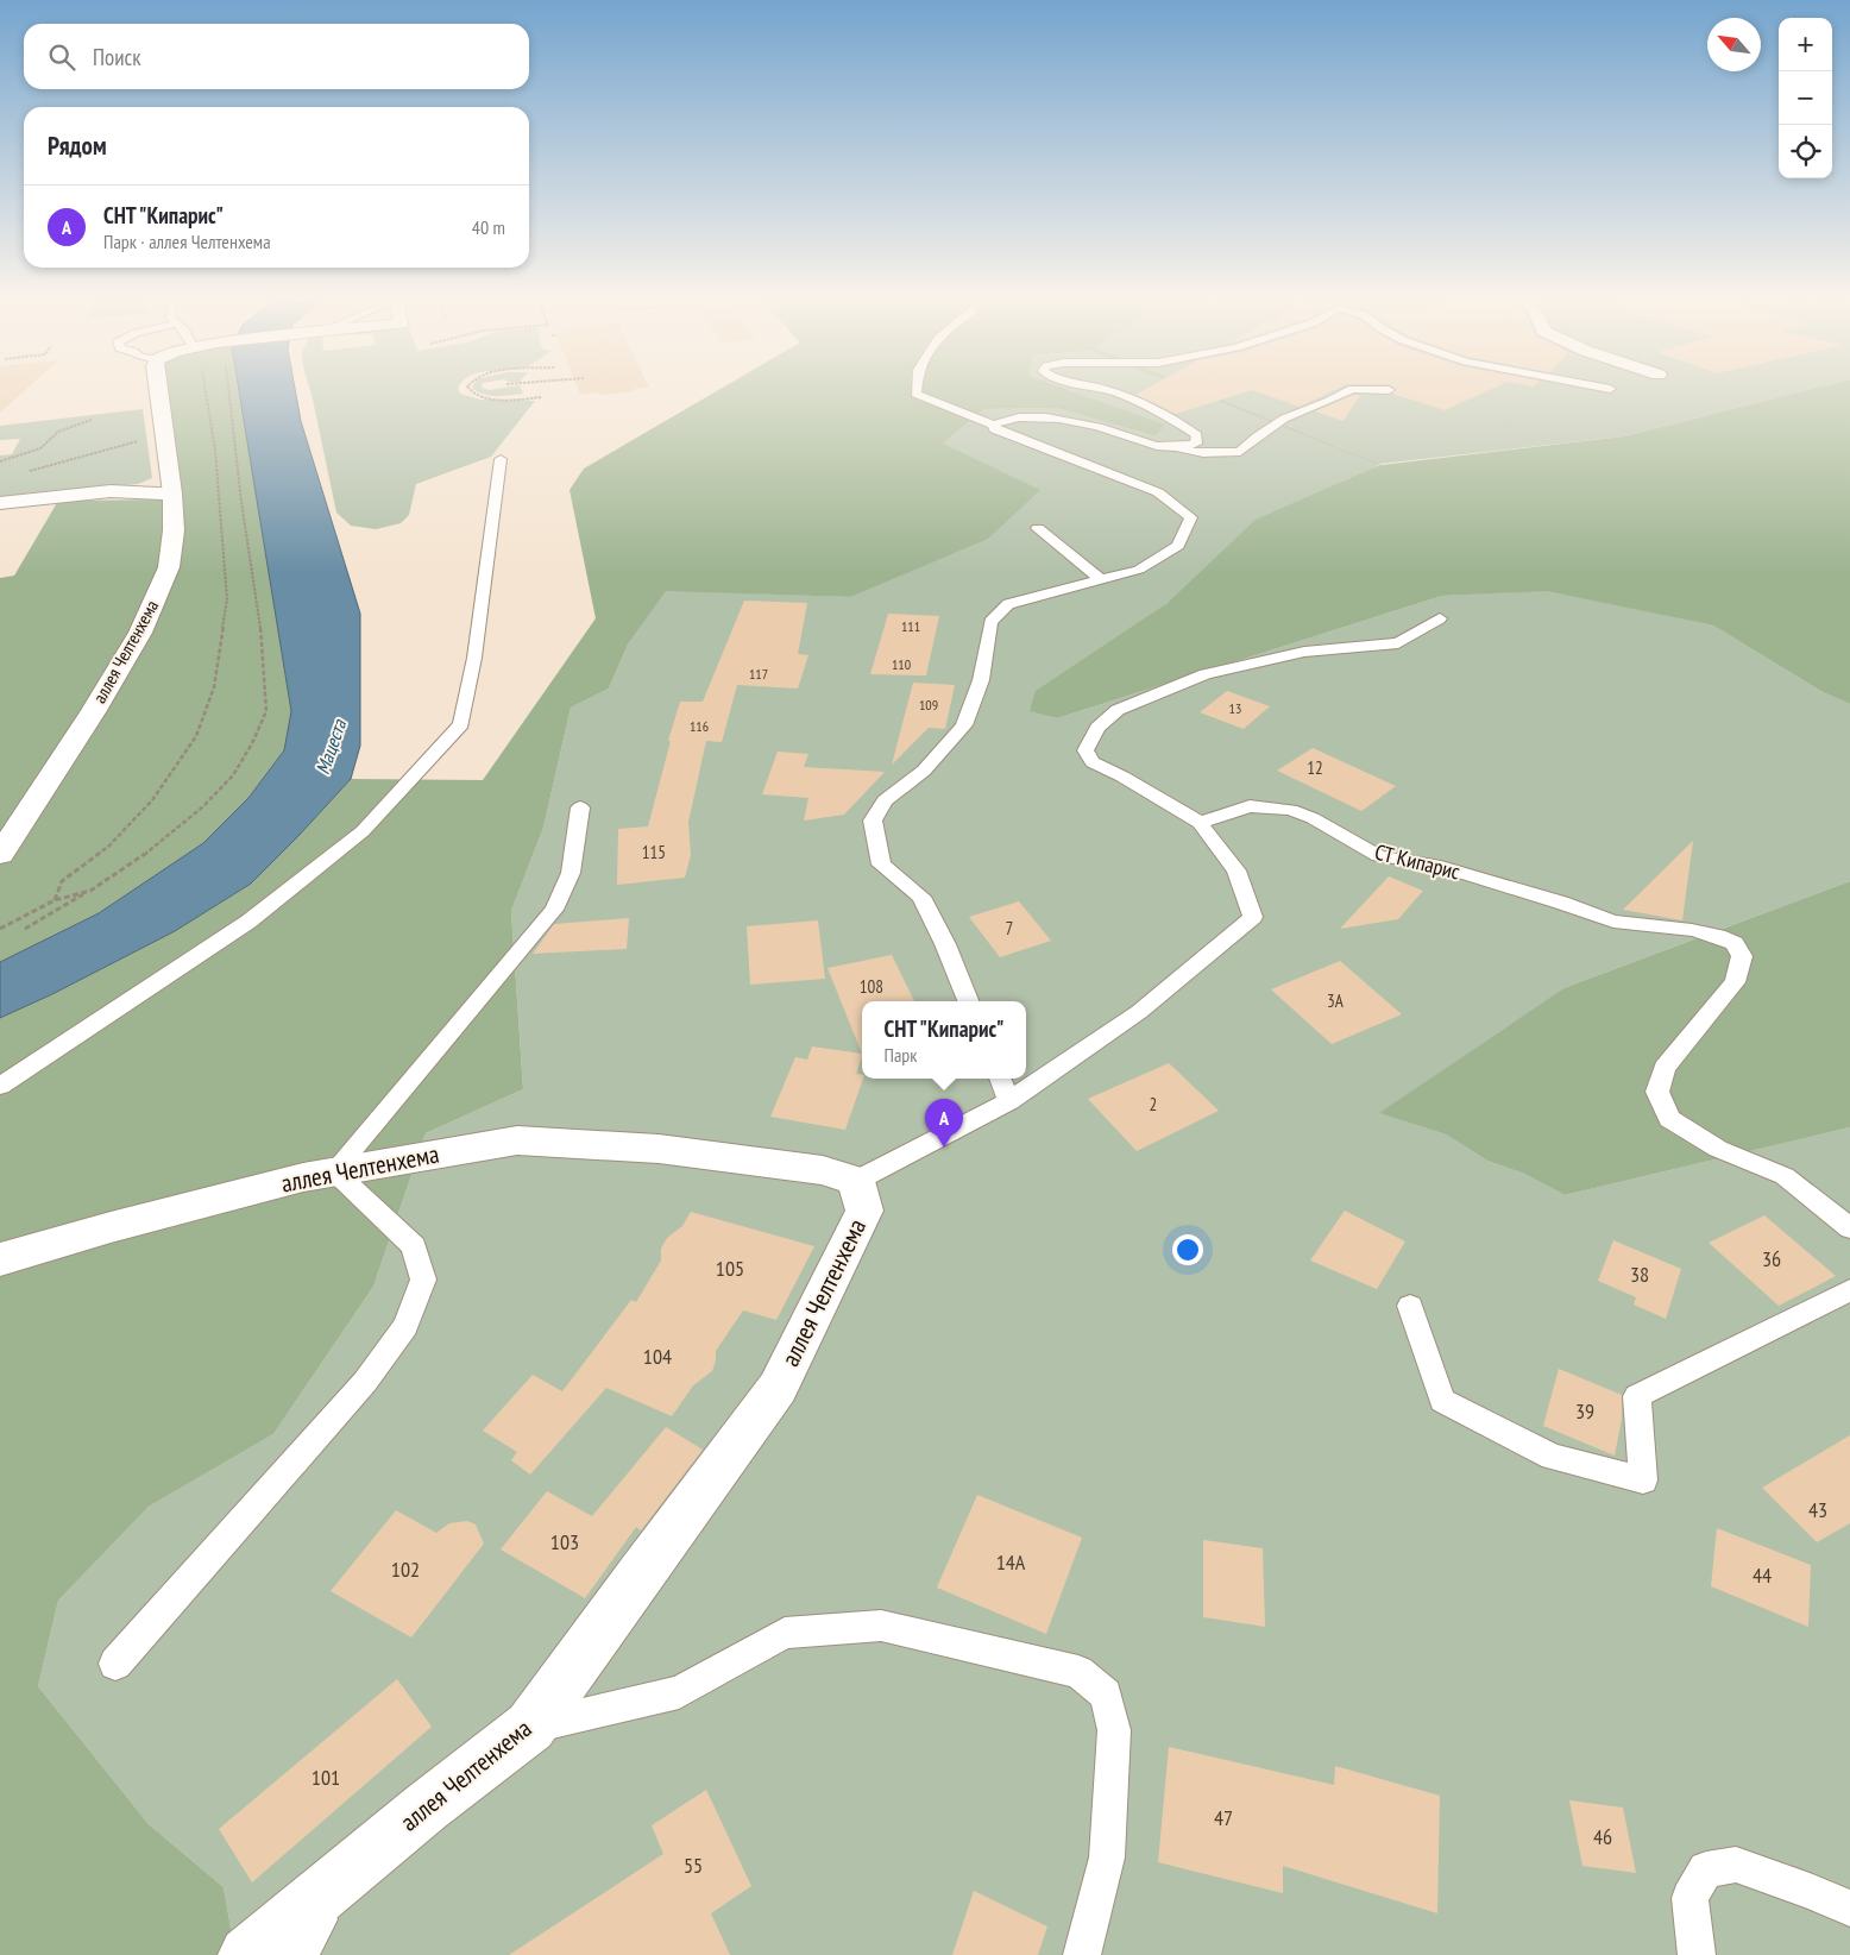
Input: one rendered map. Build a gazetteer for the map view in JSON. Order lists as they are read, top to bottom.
{
  "streets": {
    "street": ["аллея Челтенхема"],
    "lane": ["СТ Кипарис"]
  },
  "water": ["Мацеста"],
  "house_numbers": [
    "111",
    "110",
    "117",
    "109",
    "13",
    "116",
    "12",
    "115",
    "7",
    "108",
    "3А",
    "2",
    "36",
    "105",
    "38",
    "104",
    "39",
    "43",
    "103",
    "14А",
    "102",
    "44",
    "101",
    "47",
    "46",
    "55"
  ],
  "north": "top left",
  "page": {
    "map_buttons": ["+", "−"],
    "search": "Поиск",
    "heading": "Рядом",
    "list": [
      {
        "mark": "A",
        "name": "СНТ \"Кипарис\"",
        "note": "Парк · аллея Челтенхема",
        "value": "40 m"
      }
    ],
    "popup": ["СНТ \"Кипарис\"", "Парк"],
    "pins": "A"
  }
}
